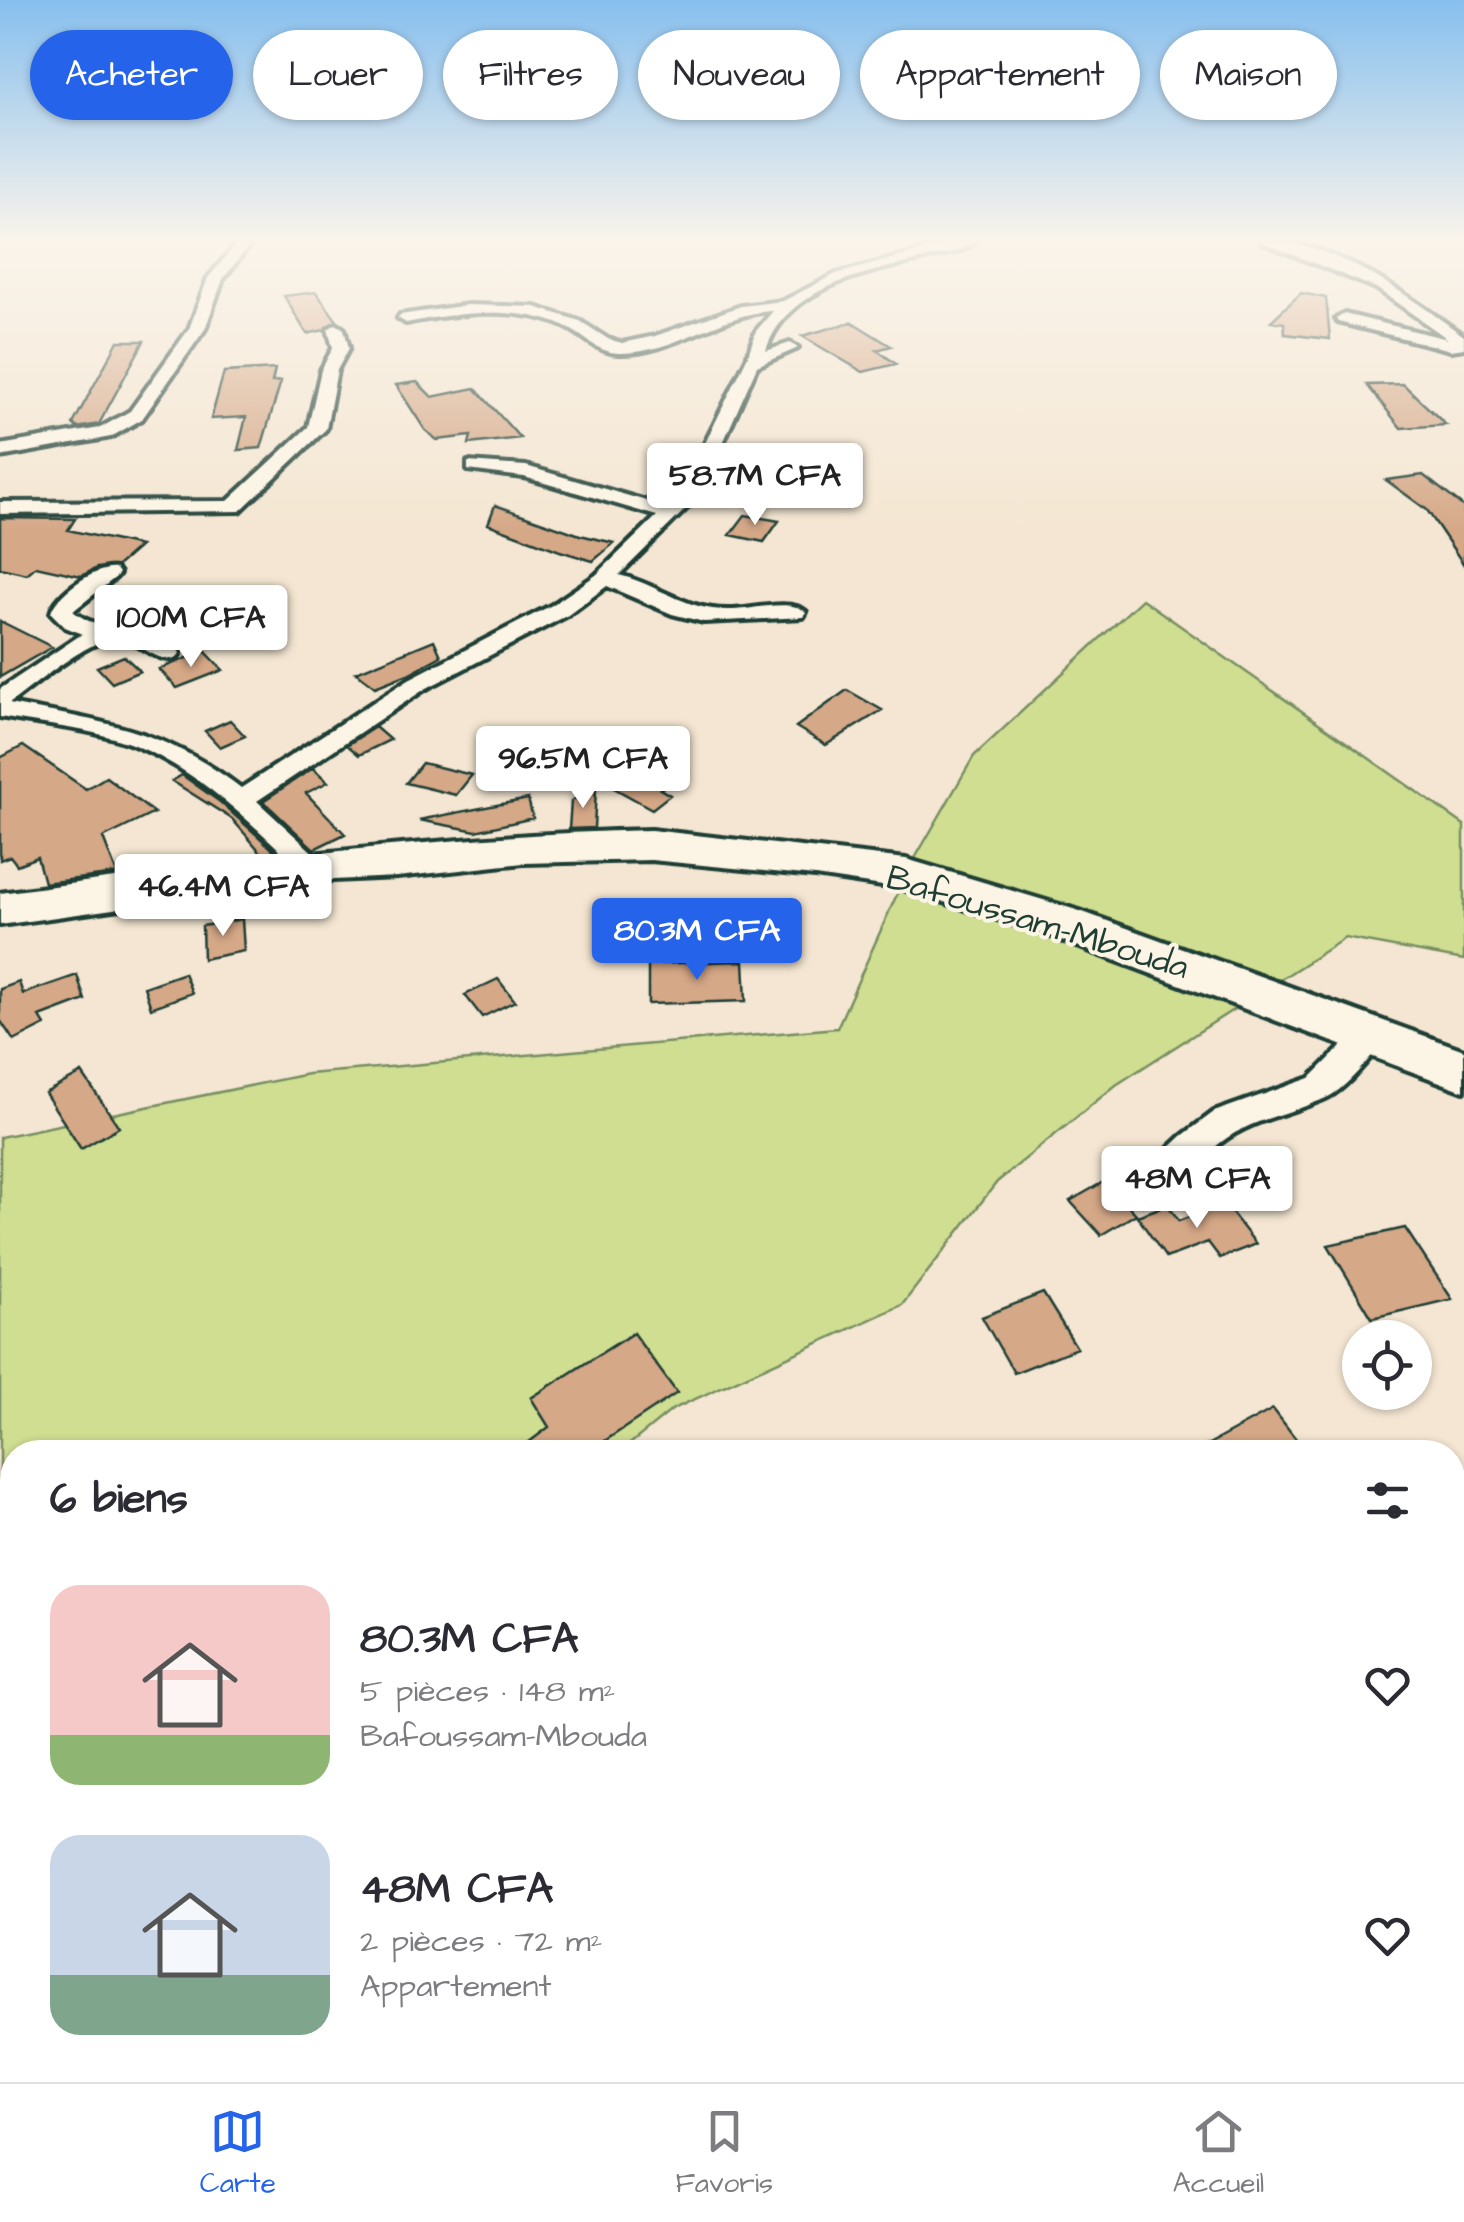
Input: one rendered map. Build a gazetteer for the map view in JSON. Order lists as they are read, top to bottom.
{
  "streets": {
    "highway": ["Bafoussam-Mbouda"]
  },
  "page": {
    "chip": [
      "Acheter",
      "Louer",
      "Filtres",
      "Nouveau",
      "Appartement",
      "Maison"
    ],
    "price": [
      "58.7M CFA",
      "100M CFA",
      "96.5M CFA",
      "46.4M CFA",
      "80.3M CFA",
      "48M CFA"
    ],
    "heading": "6 biens",
    "list": [
      {
        "name": "80.3M CFA",
        "note": "5 pièces · 148 m² · Bafoussam-Mbouda"
      },
      {
        "name": "48M CFA",
        "note": "2 pièces · 72 m² · Appartement"
      }
    ],
    "tabs": ["Carte", "Favoris", "Accueil"]
  }
}
